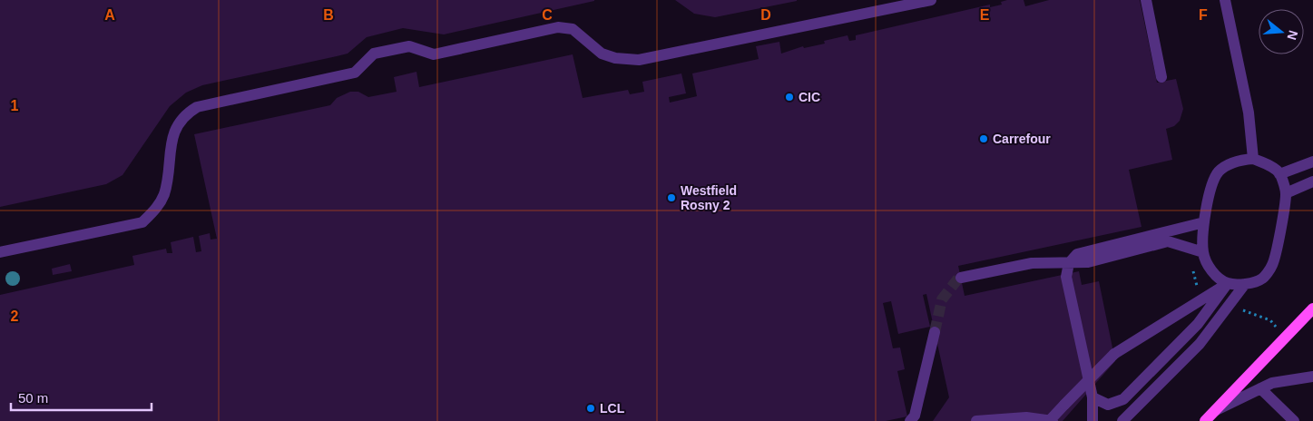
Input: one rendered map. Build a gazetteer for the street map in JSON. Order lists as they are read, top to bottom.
{
  "places": [
    "CIC",
    "Carrefour",
    "Westfield Rosny 2",
    "LCL"
  ],
  "scale_bar": "50 m",
  "north": "right",
  "grid": {
    "columns": [
      "A",
      "B",
      "C",
      "D",
      "E",
      "F"
    ],
    "rows": ["1", "2"]
  }
}
